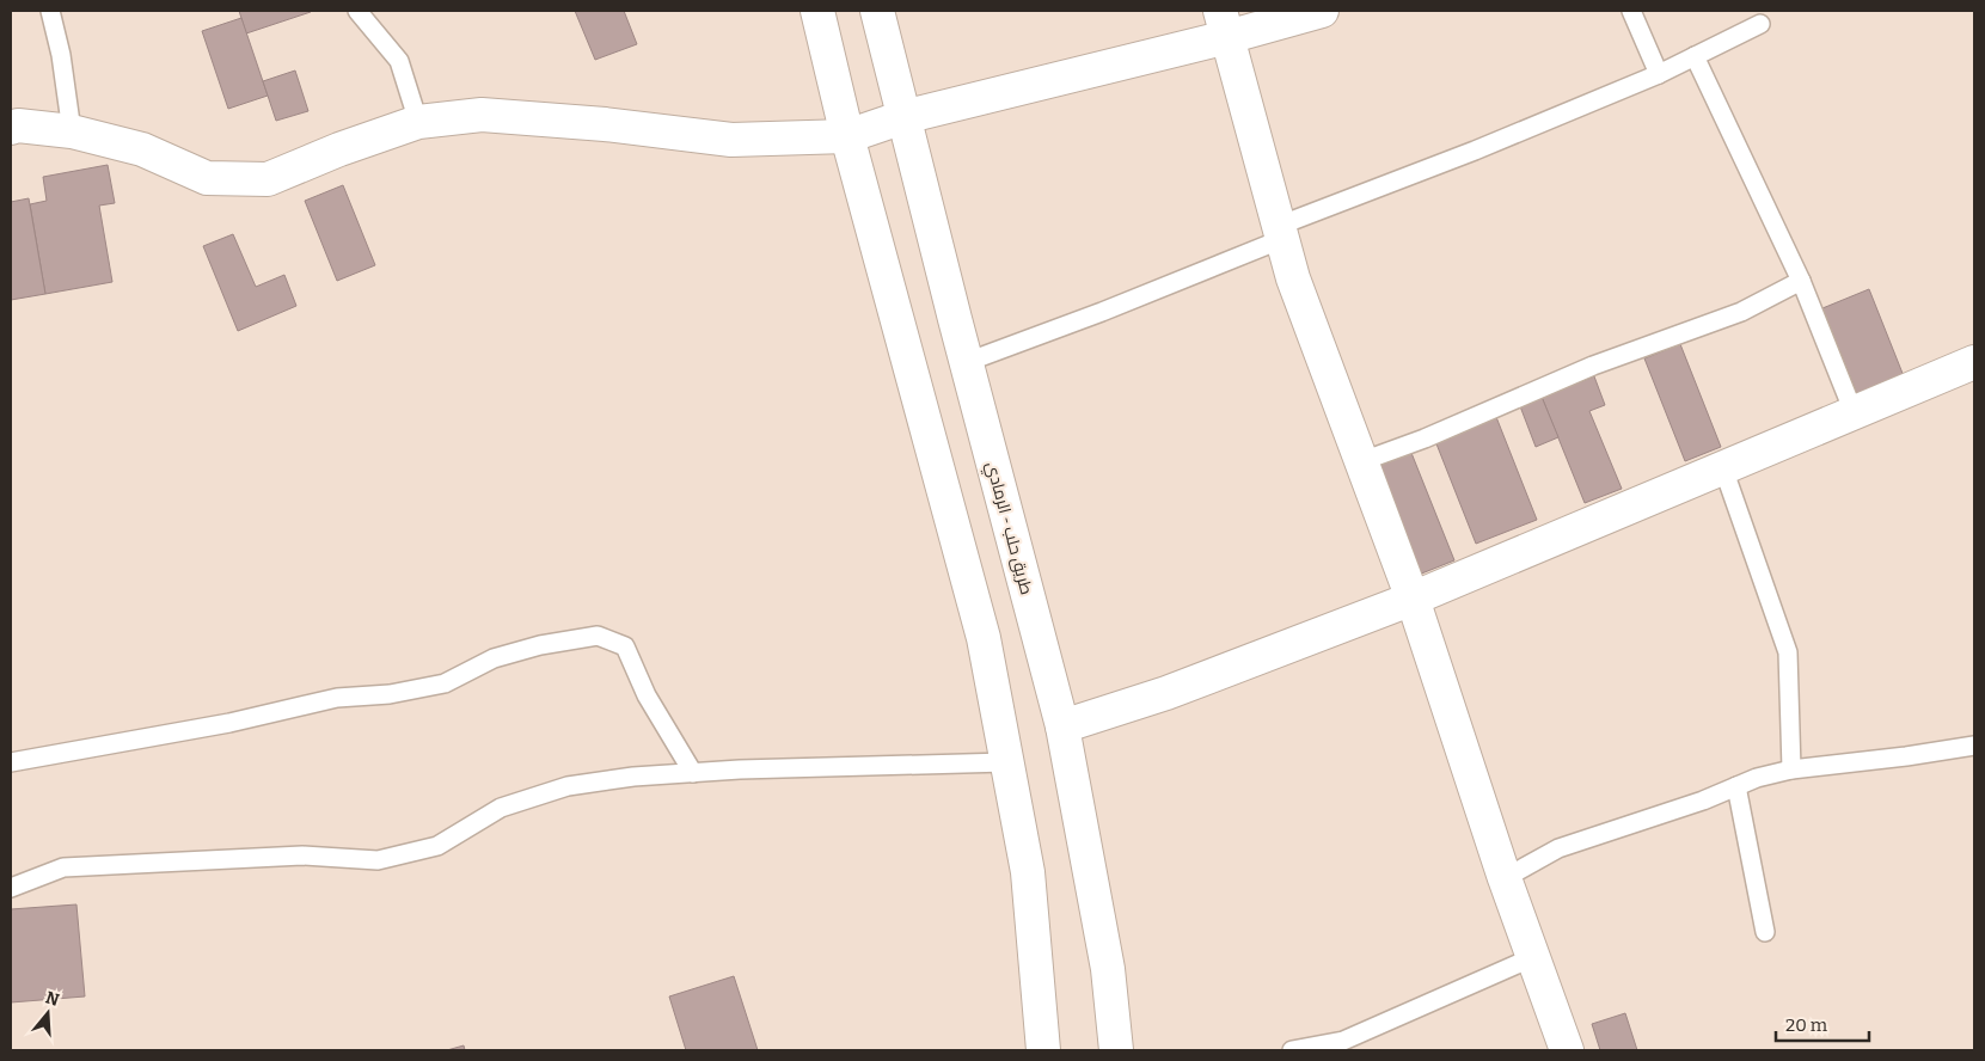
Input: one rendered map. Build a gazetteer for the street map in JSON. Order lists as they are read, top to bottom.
{
  "streets": {
    "main road": ["طريق حلب - الرمادي"]
  },
  "scale_bar": "20 m",
  "north": "top"
}
